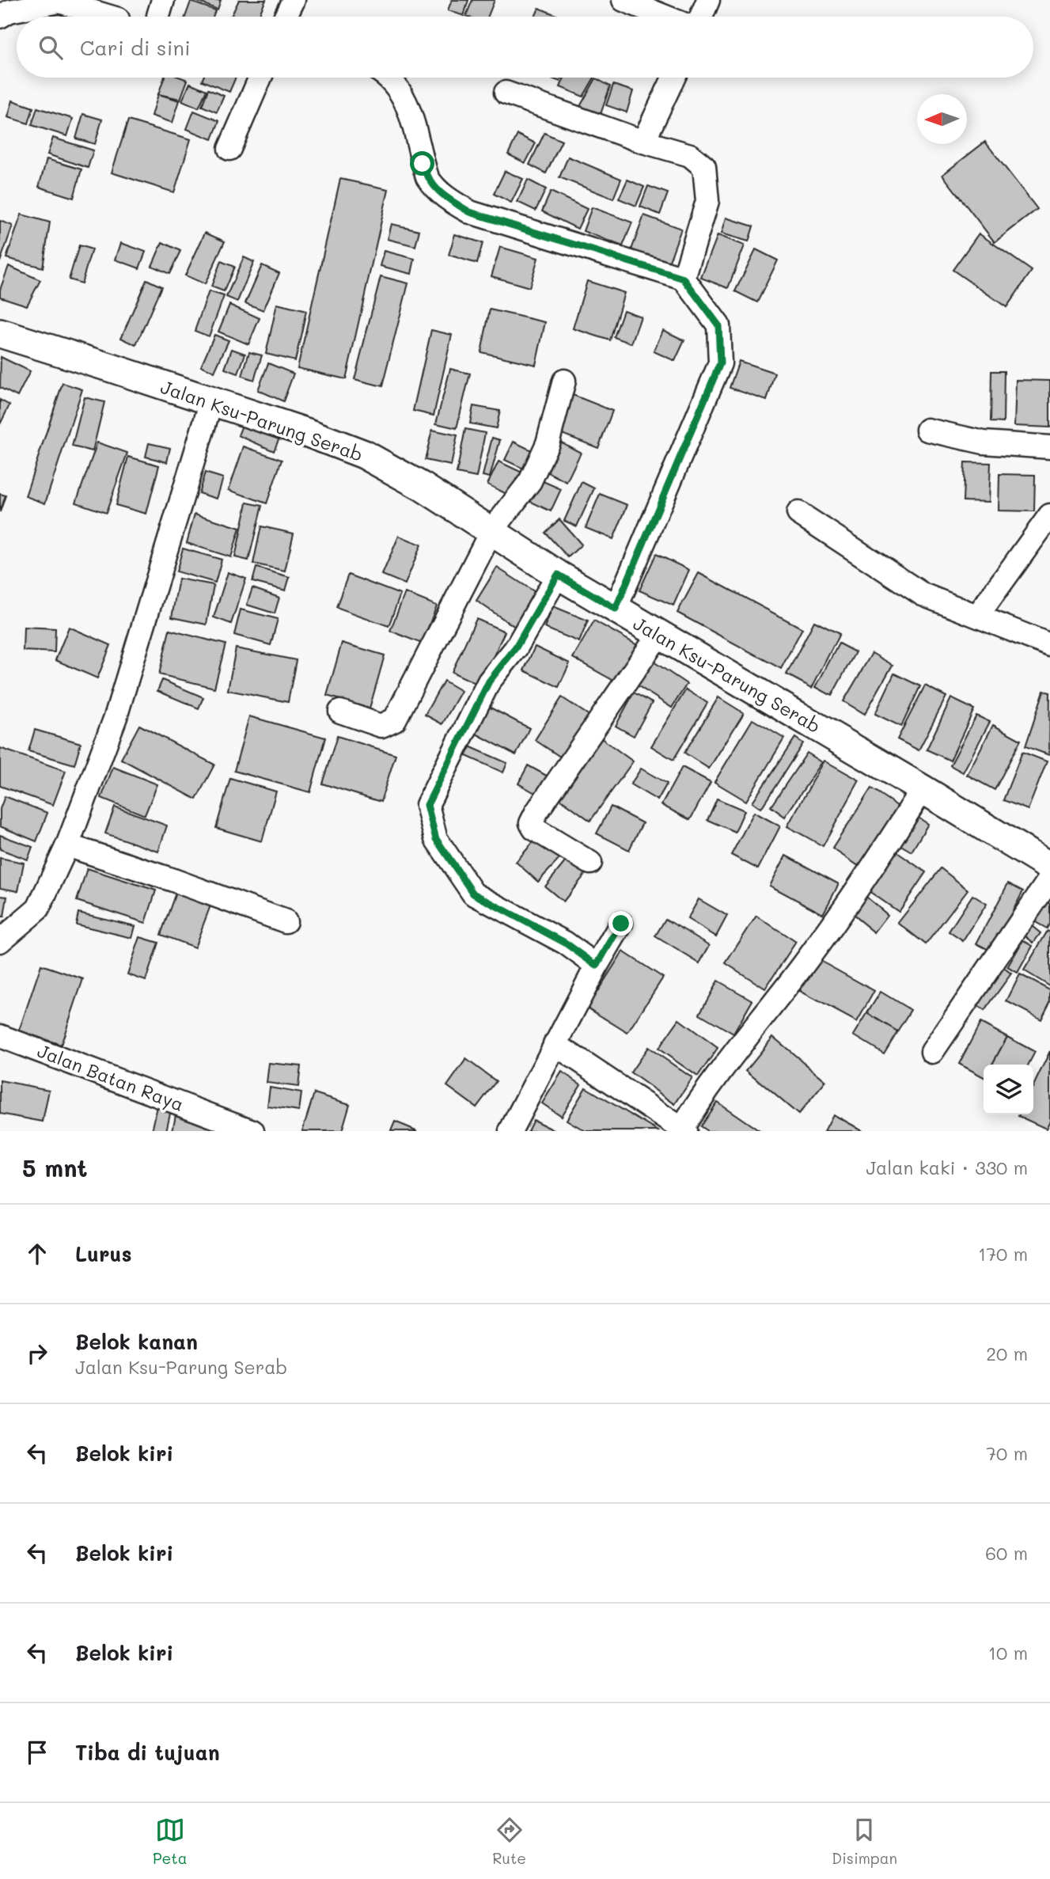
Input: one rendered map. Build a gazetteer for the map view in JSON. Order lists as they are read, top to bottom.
{
  "streets": {
    "street": ["Jalan Ksu-Parung Serab", "Jalan Batan Raya"]
  },
  "north": "left",
  "page": {
    "search": "Cari di sini",
    "heading": ["5 mnt", "Jalan kaki · 330 m"],
    "list": [
      ["Lurus", "170 m"],
      ["Belok kanan", "Jalan Ksu-Parung Serab", "20 m"],
      ["Belok kiri", "70 m"],
      ["Belok kiri", "60 m"],
      ["Belok kiri", "10 m"],
      "Tiba di tujuan"
    ],
    "nav": ["Peta", "Rute", "Disimpan"]
  }
}
